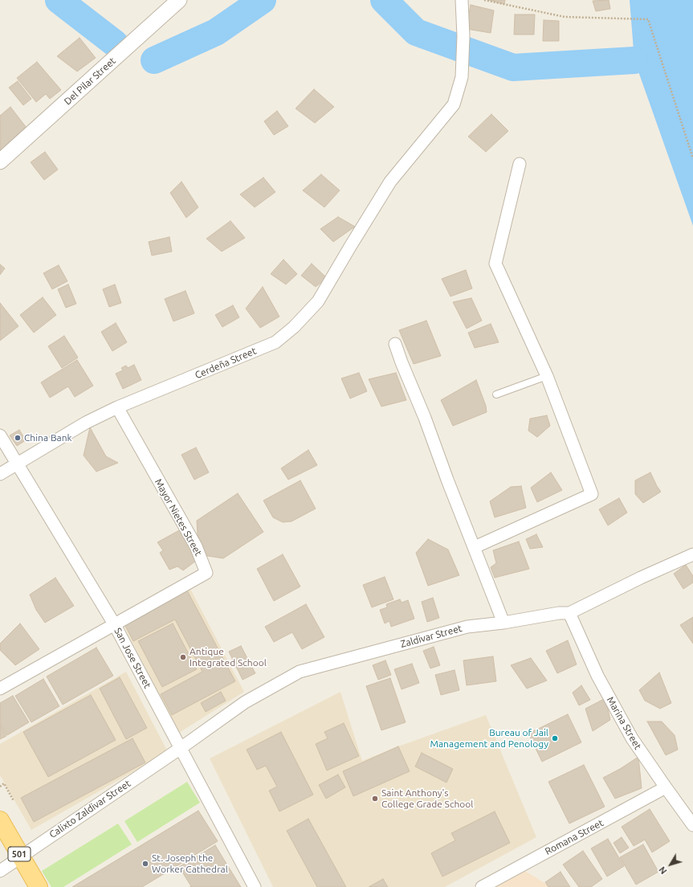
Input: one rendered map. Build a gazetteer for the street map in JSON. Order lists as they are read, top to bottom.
{
  "streets": {
    "main road": ["501"],
    "street": [
      "Del Pilar Street",
      "Cerdeña Street",
      "Mayor Nietes Street",
      "Zaldivar Street",
      "San Jose Street",
      "Marina Street",
      "Calixto Zaldivar Street",
      "Romana Street"
    ]
  },
  "crossings": [
    ["Cerdeña Street", "Mayor Nietes Street"],
    ["Cerdeña Street", "San Jose Street"],
    ["Mayor Nietes Street", "San Jose Street"],
    ["Zaldivar Street", "San Jose Street"],
    ["Zaldivar Street", "Marina Street"],
    ["Zaldivar Street", "Calixto Zaldivar Street"],
    ["San Jose Street", "Calixto Zaldivar Street"],
    ["Marina Street", "Romana Street"],
    ["Calixto Zaldivar Street", "501"]
  ],
  "places": [
    "China Bank",
    "Antique Integrated School",
    "Bureau of Jail Management and Penology",
    "Saint Anthony's College Grade School",
    "St. Joseph the Worker Cathedral"
  ],
  "north": "bottom left"
}
